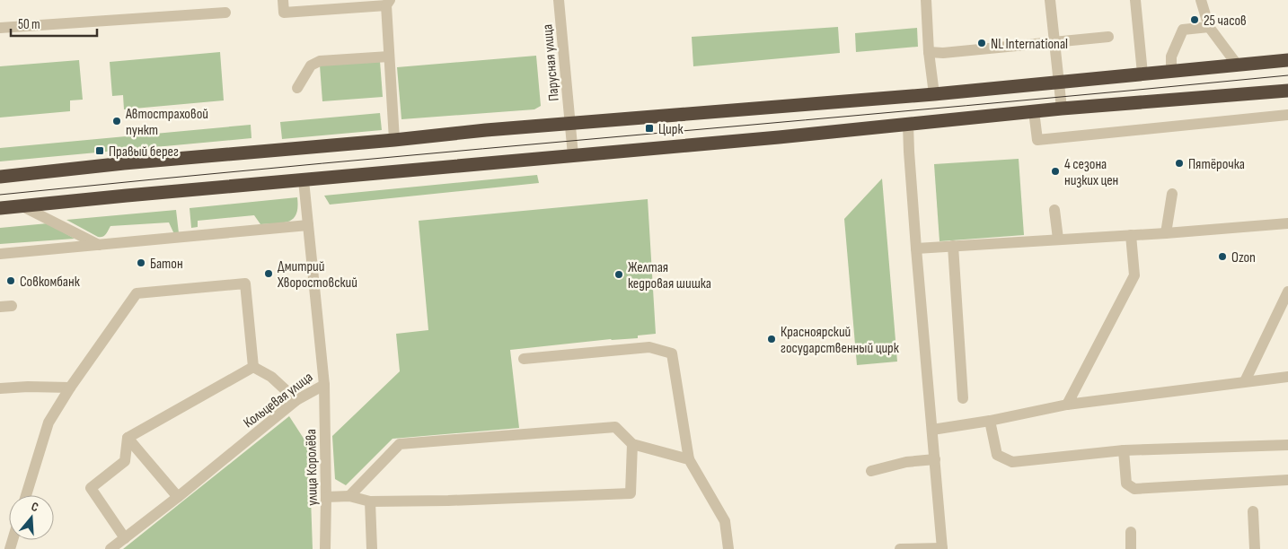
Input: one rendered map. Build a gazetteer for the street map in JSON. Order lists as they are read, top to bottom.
{
  "streets": {
    "street": ["Парусная улица", "Кольцевая улица", "улица Королёва"]
  },
  "crossings": [
    ["Кольцевая улица", "улица Королёва"]
  ],
  "places": {
    "other": [
      "25 часов",
      "NL International",
      "Автостраховой пункт",
      "Пятёрочка",
      "4 сезона низких цен",
      "Ozon",
      "Батон",
      "Дмитрий Хворостовский",
      "Желтая кедровая шишка",
      "Совкомбанк",
      "Красноярский государственный цирк"
    ],
    "transit": ["Цирк", "Правый берег"]
  },
  "scale_bar": "50 m",
  "north": "top"
}
